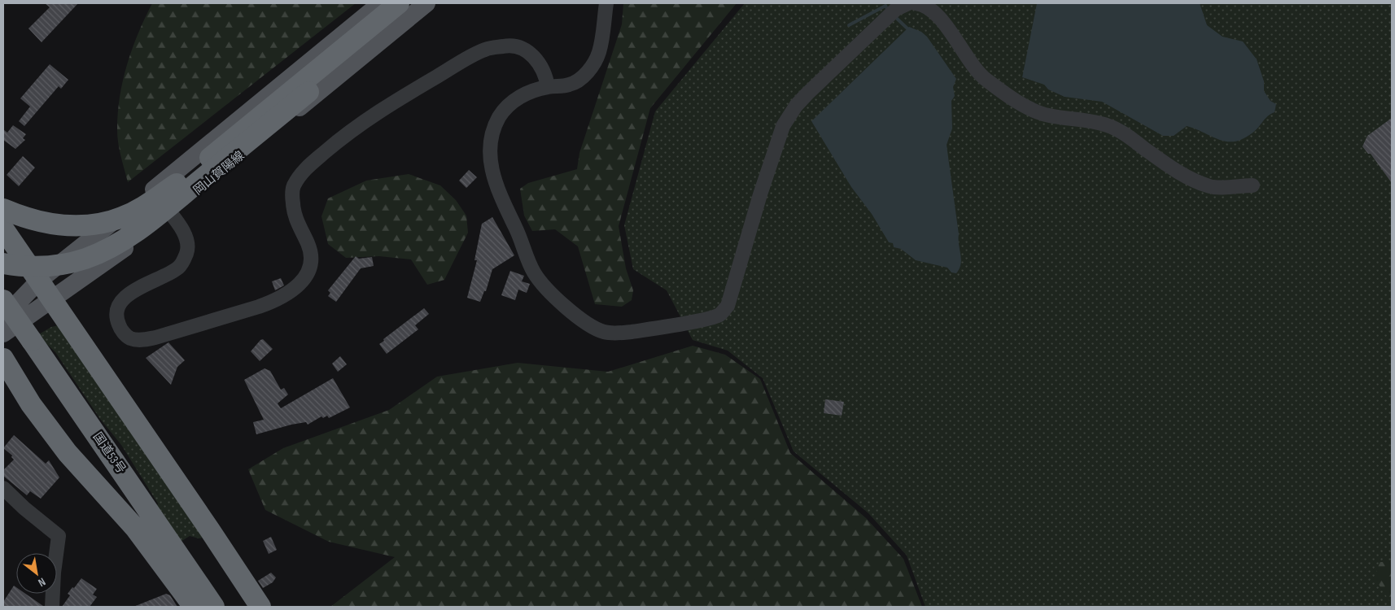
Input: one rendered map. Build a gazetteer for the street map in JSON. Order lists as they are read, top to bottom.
{
  "streets": {
    "highway": ["国道53号"],
    "main road": ["岡山賀陽線"]
  },
  "north": "bottom right"
}
